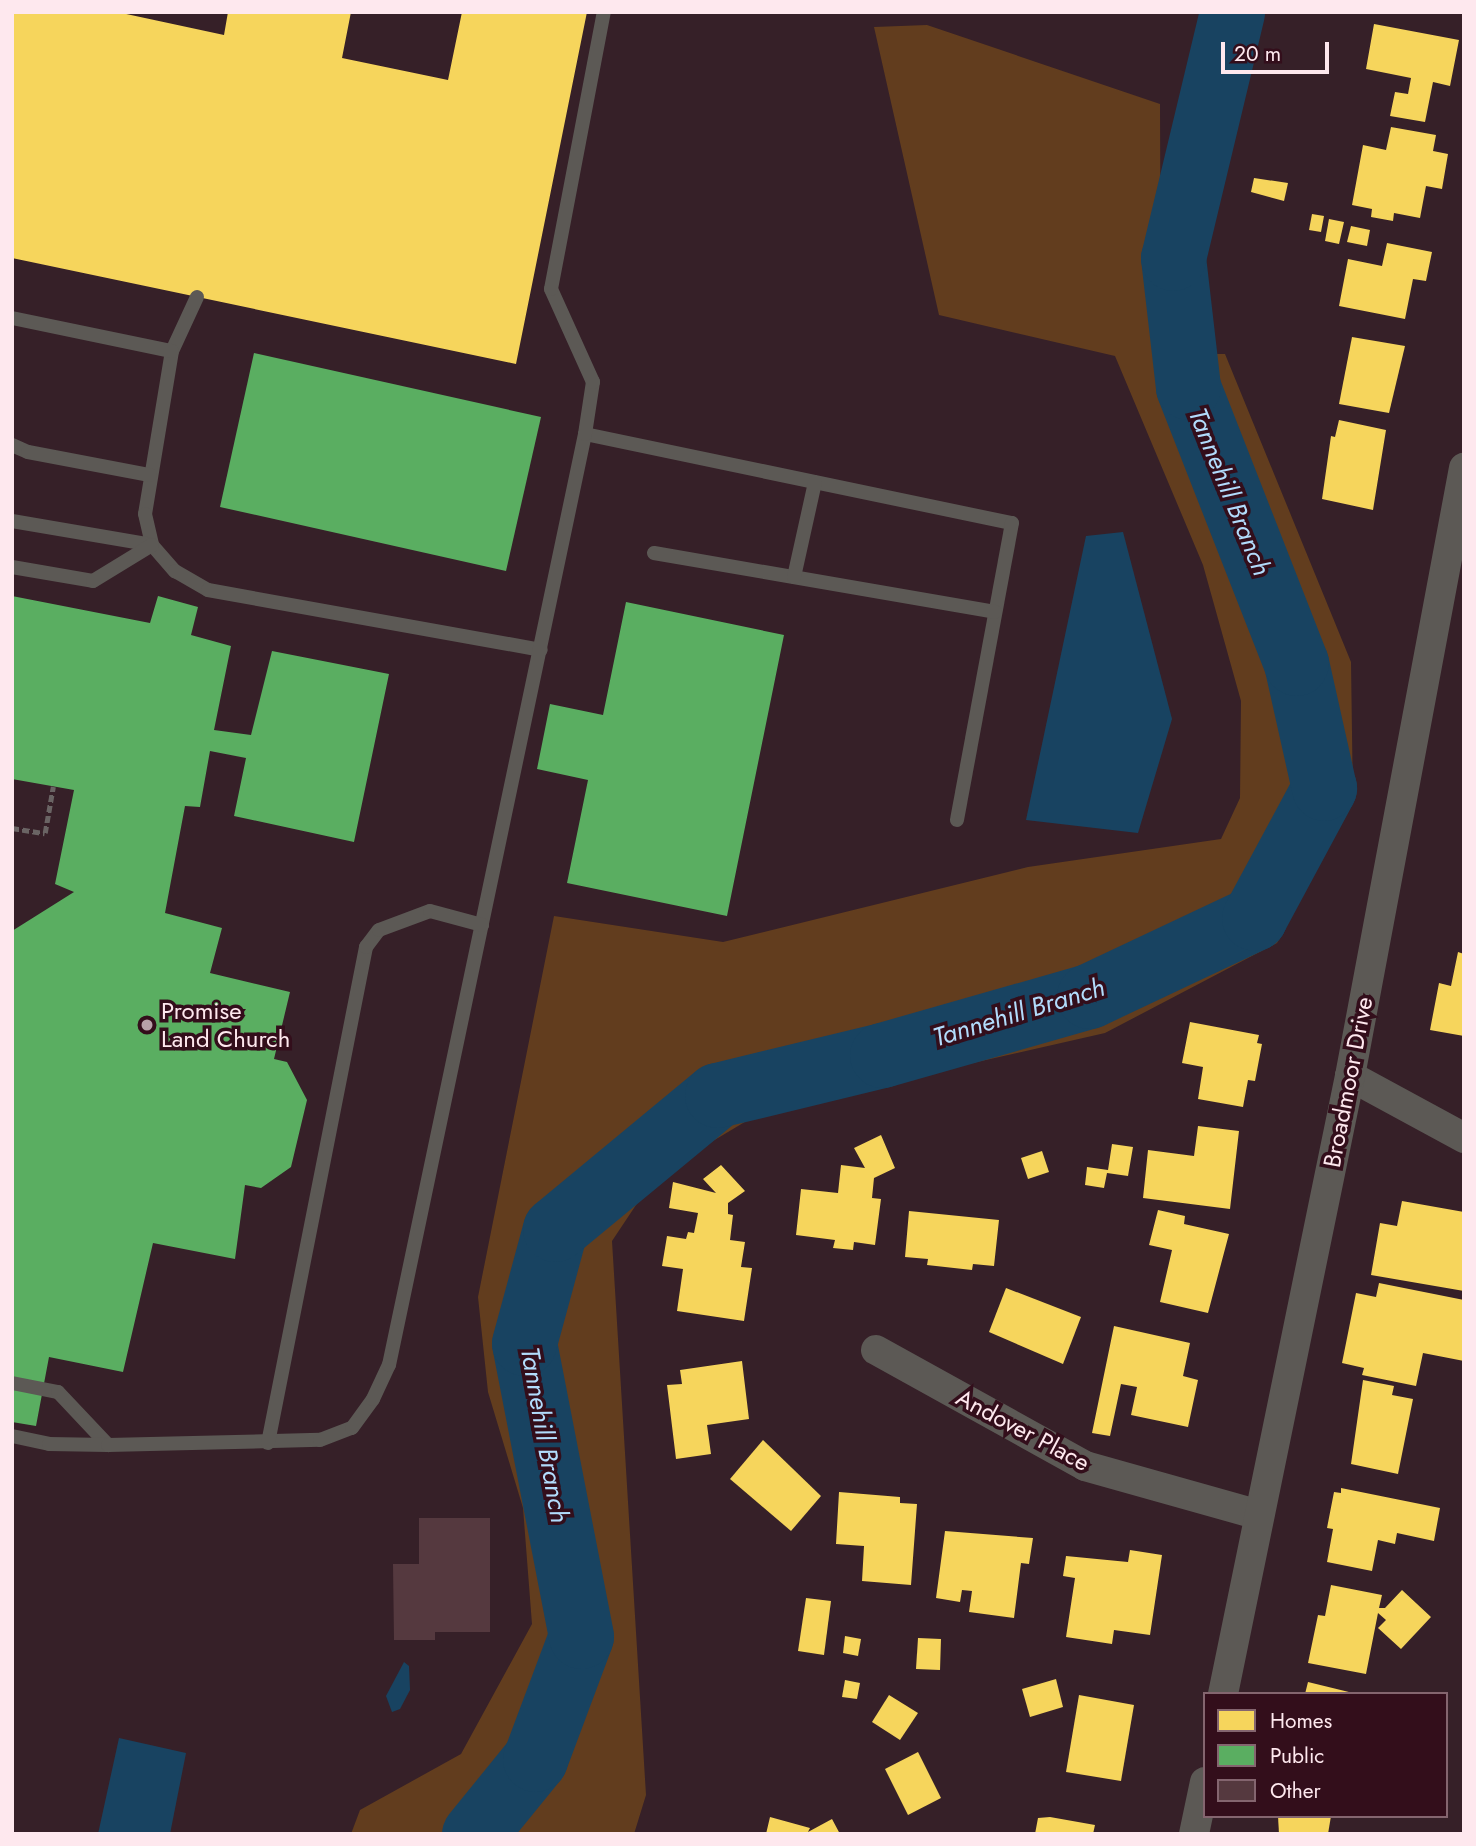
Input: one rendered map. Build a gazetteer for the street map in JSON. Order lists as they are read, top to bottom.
{
  "streets": {
    "street": ["Broadmoor Drive", "Andover Place"]
  },
  "crossings": [
    ["Broadmoor Drive", "Andover Place"]
  ],
  "water": ["Tannehill Branch"],
  "places": ["Promise Land Church"],
  "legend": ["Homes", "Public", "Other"],
  "scale_bar": "20 m"
}
